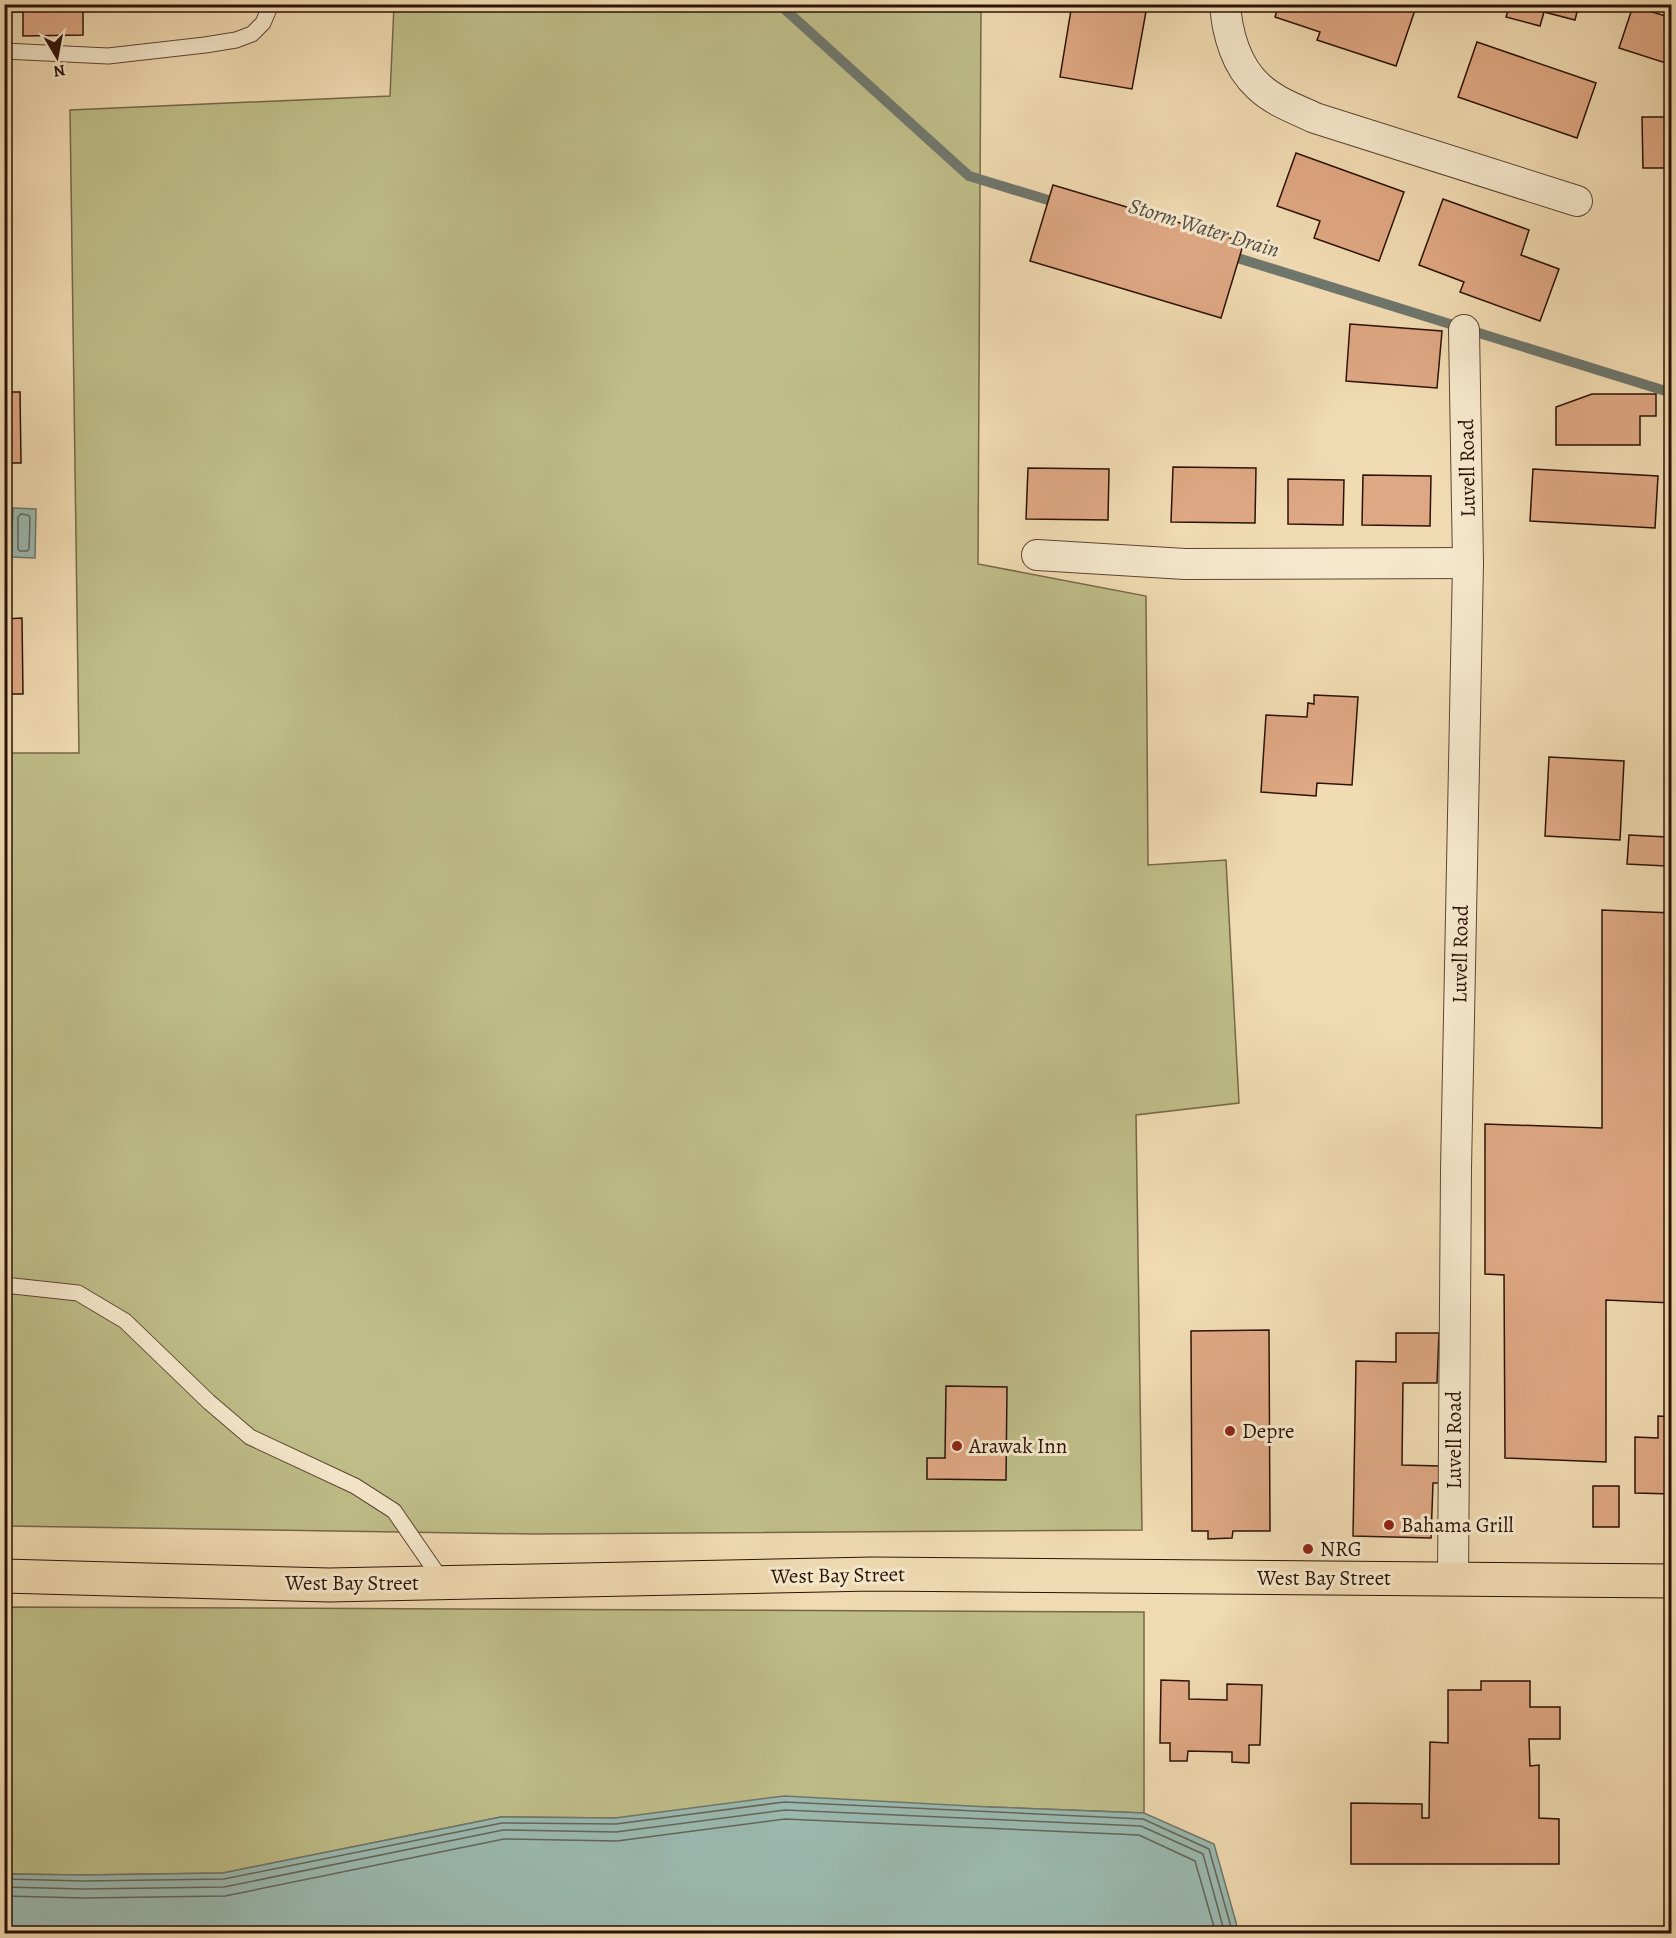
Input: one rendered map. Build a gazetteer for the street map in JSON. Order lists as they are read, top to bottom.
{
  "streets": {
    "highway": ["West Bay Street"],
    "street": ["Luvell Road"]
  },
  "crossings": [
    ["Luvell Road", "West Bay Street"]
  ],
  "water": ["Storm Water Drain"],
  "places": [
    "Depre",
    "Arawak Inn",
    "Bahama Grill",
    "NRG"
  ],
  "north": "bottom"
}
